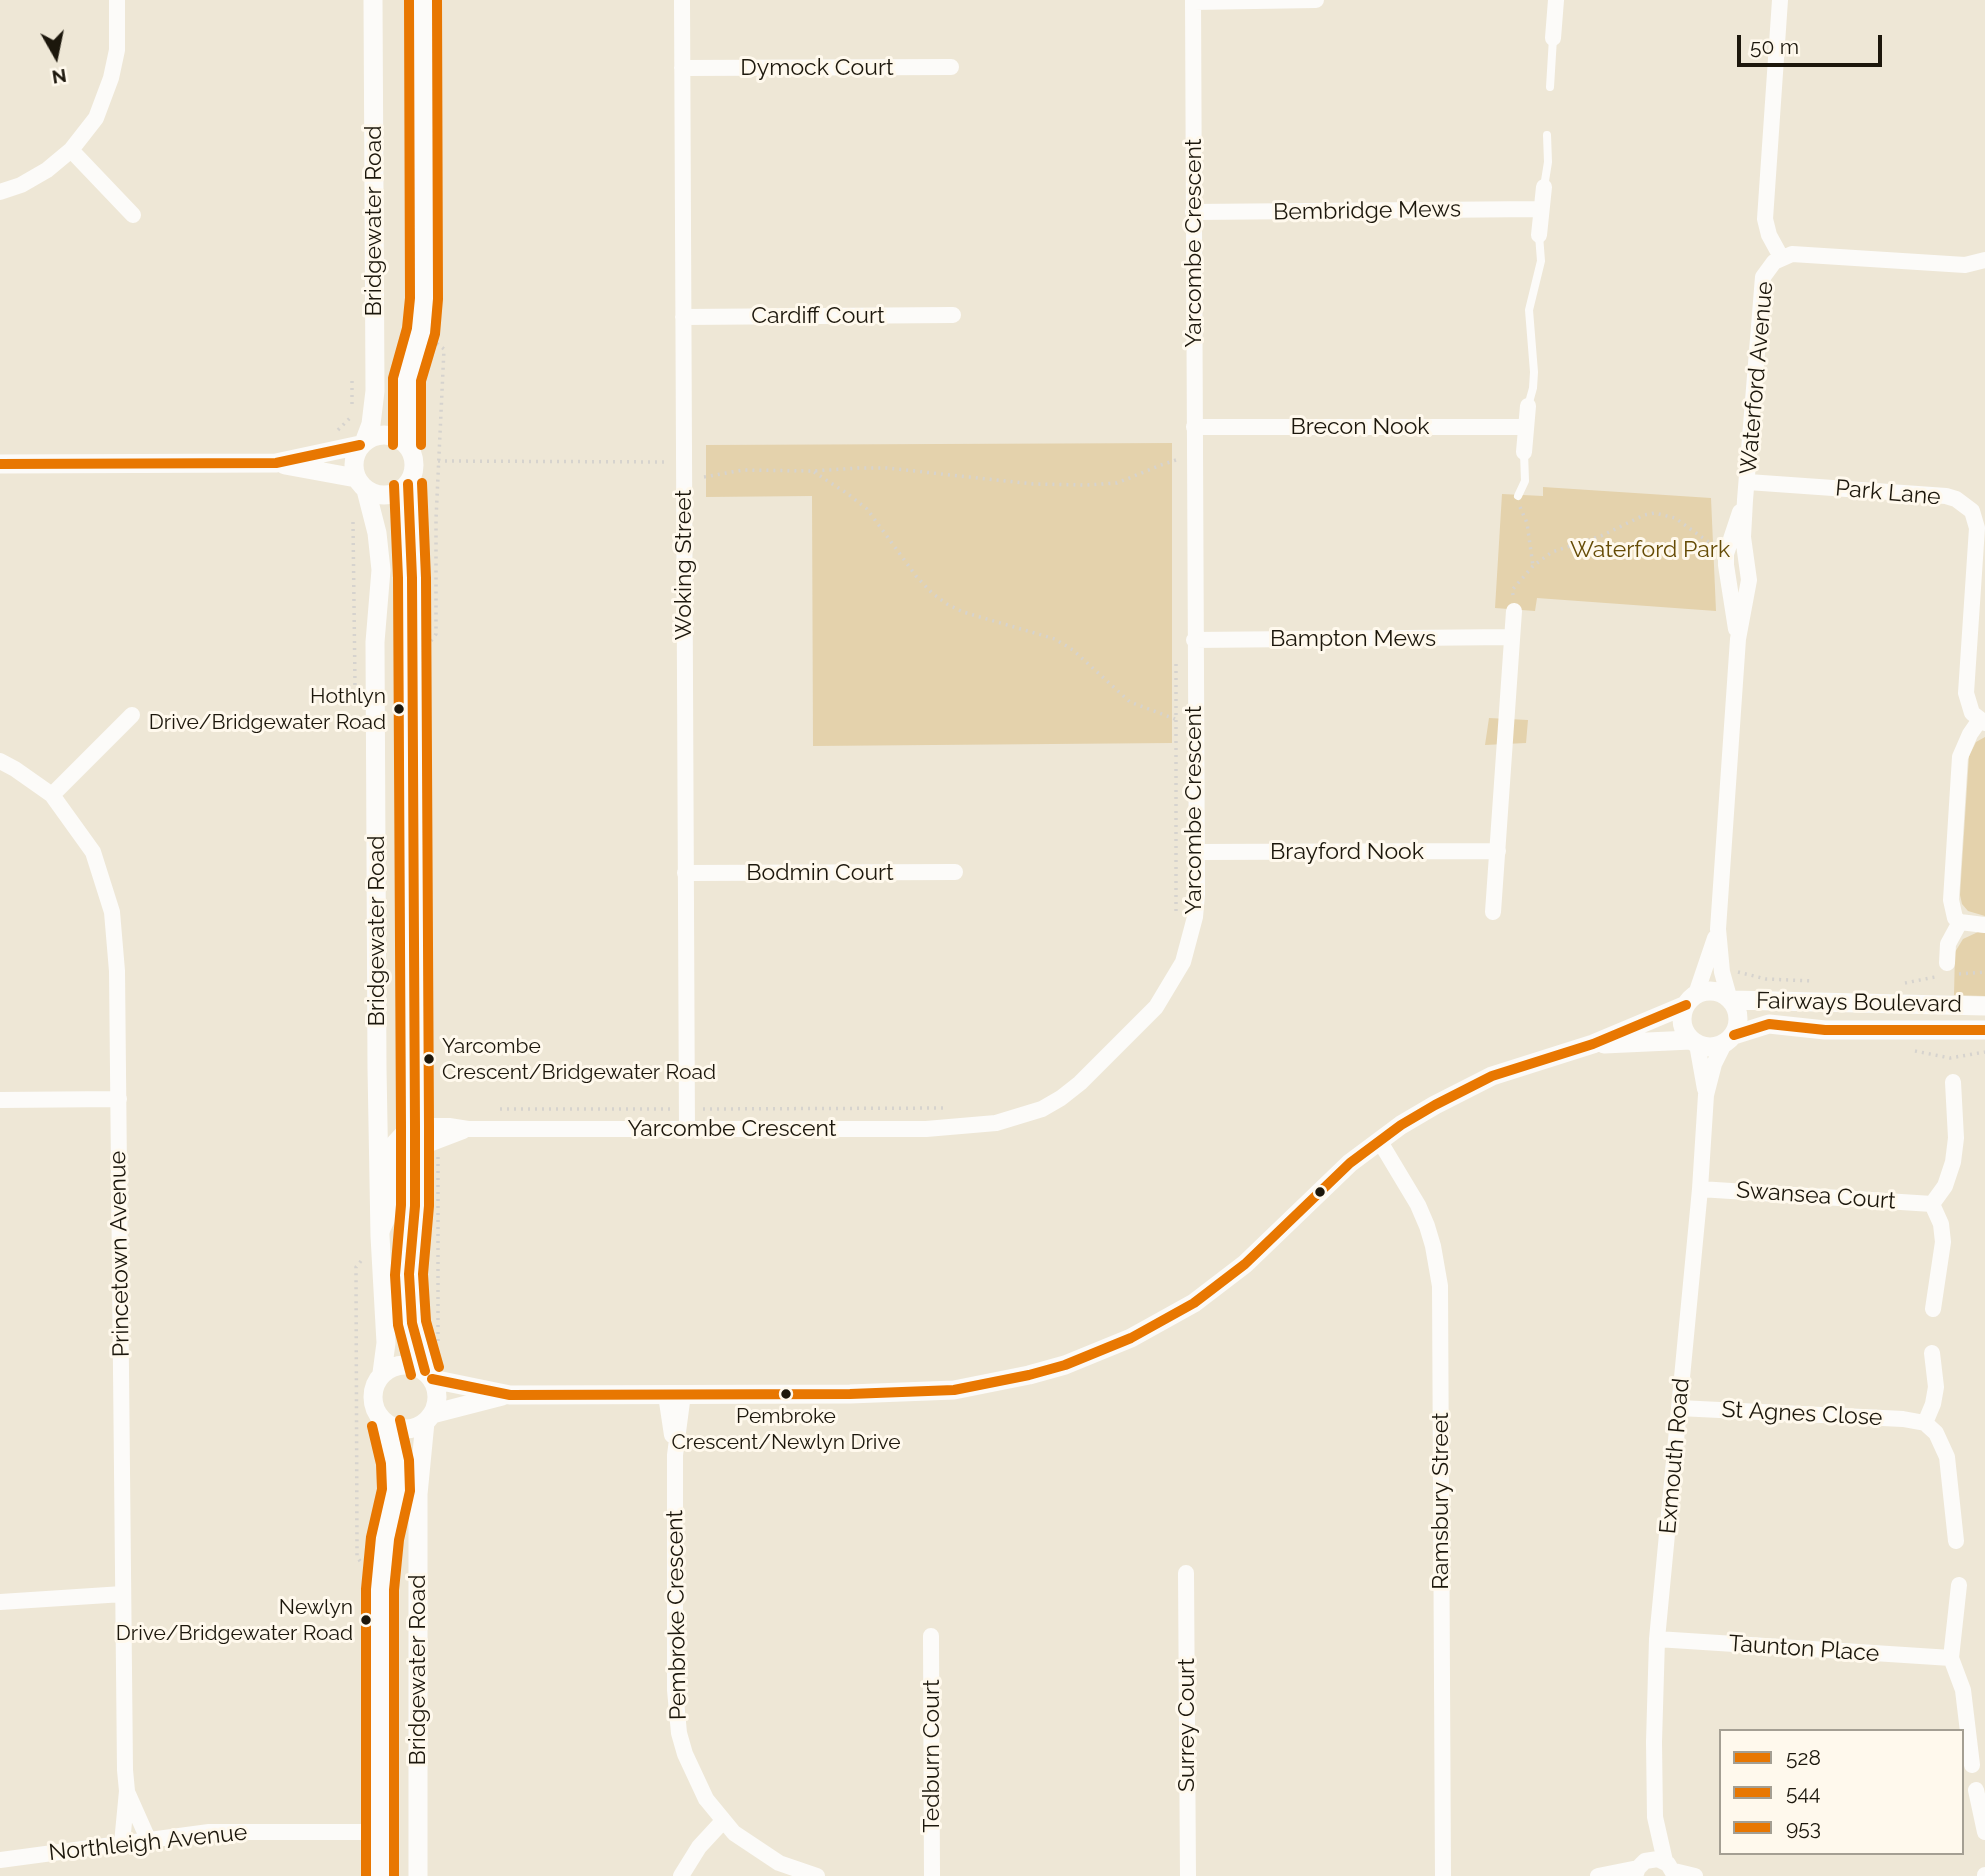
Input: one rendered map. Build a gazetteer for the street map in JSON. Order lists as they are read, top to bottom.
{
  "streets": {
    "street": [
      "Dymock Court",
      "Bembridge Mews",
      "Bridgewater Road",
      "Yarcombe Crescent",
      "Cardiff Court",
      "Waterford Avenue",
      "Brecon Nook",
      "Park Lane",
      "Woking Street",
      "Bampton Mews",
      "Brayford Nook",
      "Bodmin Court",
      "Fairways Boulevard",
      "Swansea Court",
      "Princetown Avenue",
      "St Agnes Close",
      "Exmouth Road",
      "Ramsbury Street",
      "Pembroke Crescent",
      "Taunton Place",
      "Surrey Court",
      "Tedburn Court",
      "Northleigh Avenue"
    ]
  },
  "crossings": [
    ["Dymock Court", "Woking Street"],
    ["Bembridge Mews", "Yarcombe Crescent"],
    ["Bridgewater Road", "Yarcombe Crescent"],
    ["Bridgewater Road", "Northleigh Avenue"],
    ["Yarcombe Crescent", "Brecon Nook"],
    ["Yarcombe Crescent", "Woking Street"],
    ["Yarcombe Crescent", "Bampton Mews"],
    ["Yarcombe Crescent", "Brayford Nook"],
    ["Cardiff Court", "Woking Street"],
    ["Waterford Avenue", "Park Lane"],
    ["Waterford Avenue", "Fairways Boulevard"],
    ["Waterford Avenue", "Exmouth Road"],
    ["Woking Street", "Bodmin Court"],
    ["Fairways Boulevard", "Exmouth Road"],
    ["Swansea Court", "Exmouth Road"],
    ["Princetown Avenue", "Northleigh Avenue"],
    ["St Agnes Close", "Exmouth Road"],
    ["Exmouth Road", "Taunton Place"]
  ],
  "parks": ["Waterford Park"],
  "places": [
    "Hothlyn Drive/Bridgewater Road",
    "Yarcombe Crescent/Bridgewater Road",
    "Pembroke Crescent/Newlyn Drive",
    "Newlyn Drive/Bridgewater Road"
  ],
  "lines": ["transit line 544", "transit line 953", "transit line 528"],
  "legend": ["528", "544", "953"],
  "scale_bar": "50 m",
  "north": "bottom"
}
